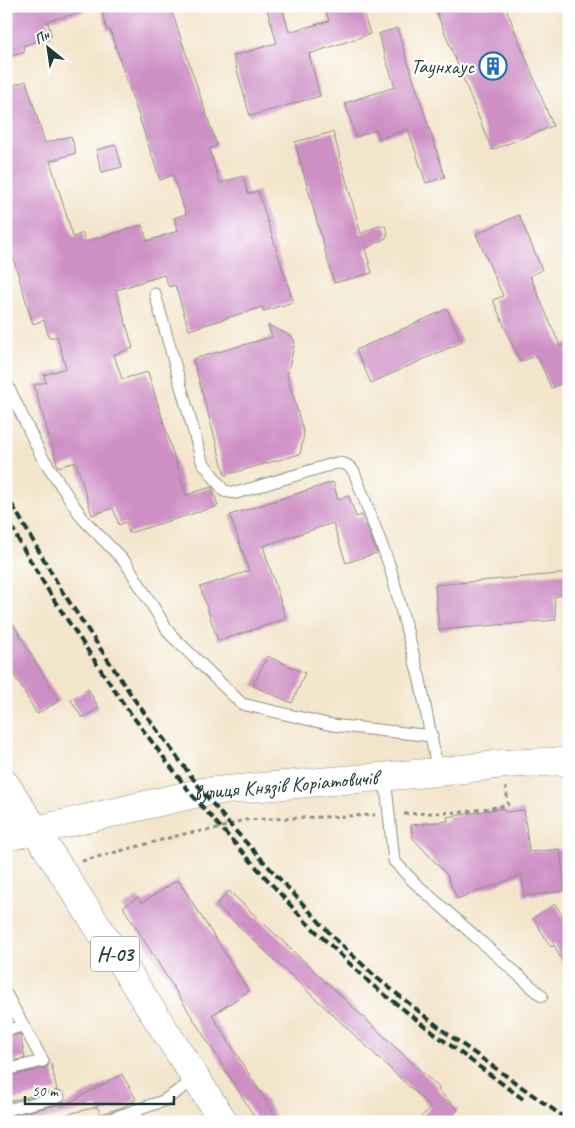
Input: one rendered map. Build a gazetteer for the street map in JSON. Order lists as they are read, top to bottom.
{
  "streets": {
    "main road": ["вулиця Князів Коріатовичів", "Н-03"]
  },
  "crossings": [
    ["вулиця Князів Коріатовичів", "Н-03"]
  ],
  "places": {
    "building": ["Таунхаус"]
  },
  "scale_bar": "50 m",
  "north": "top left"
}
